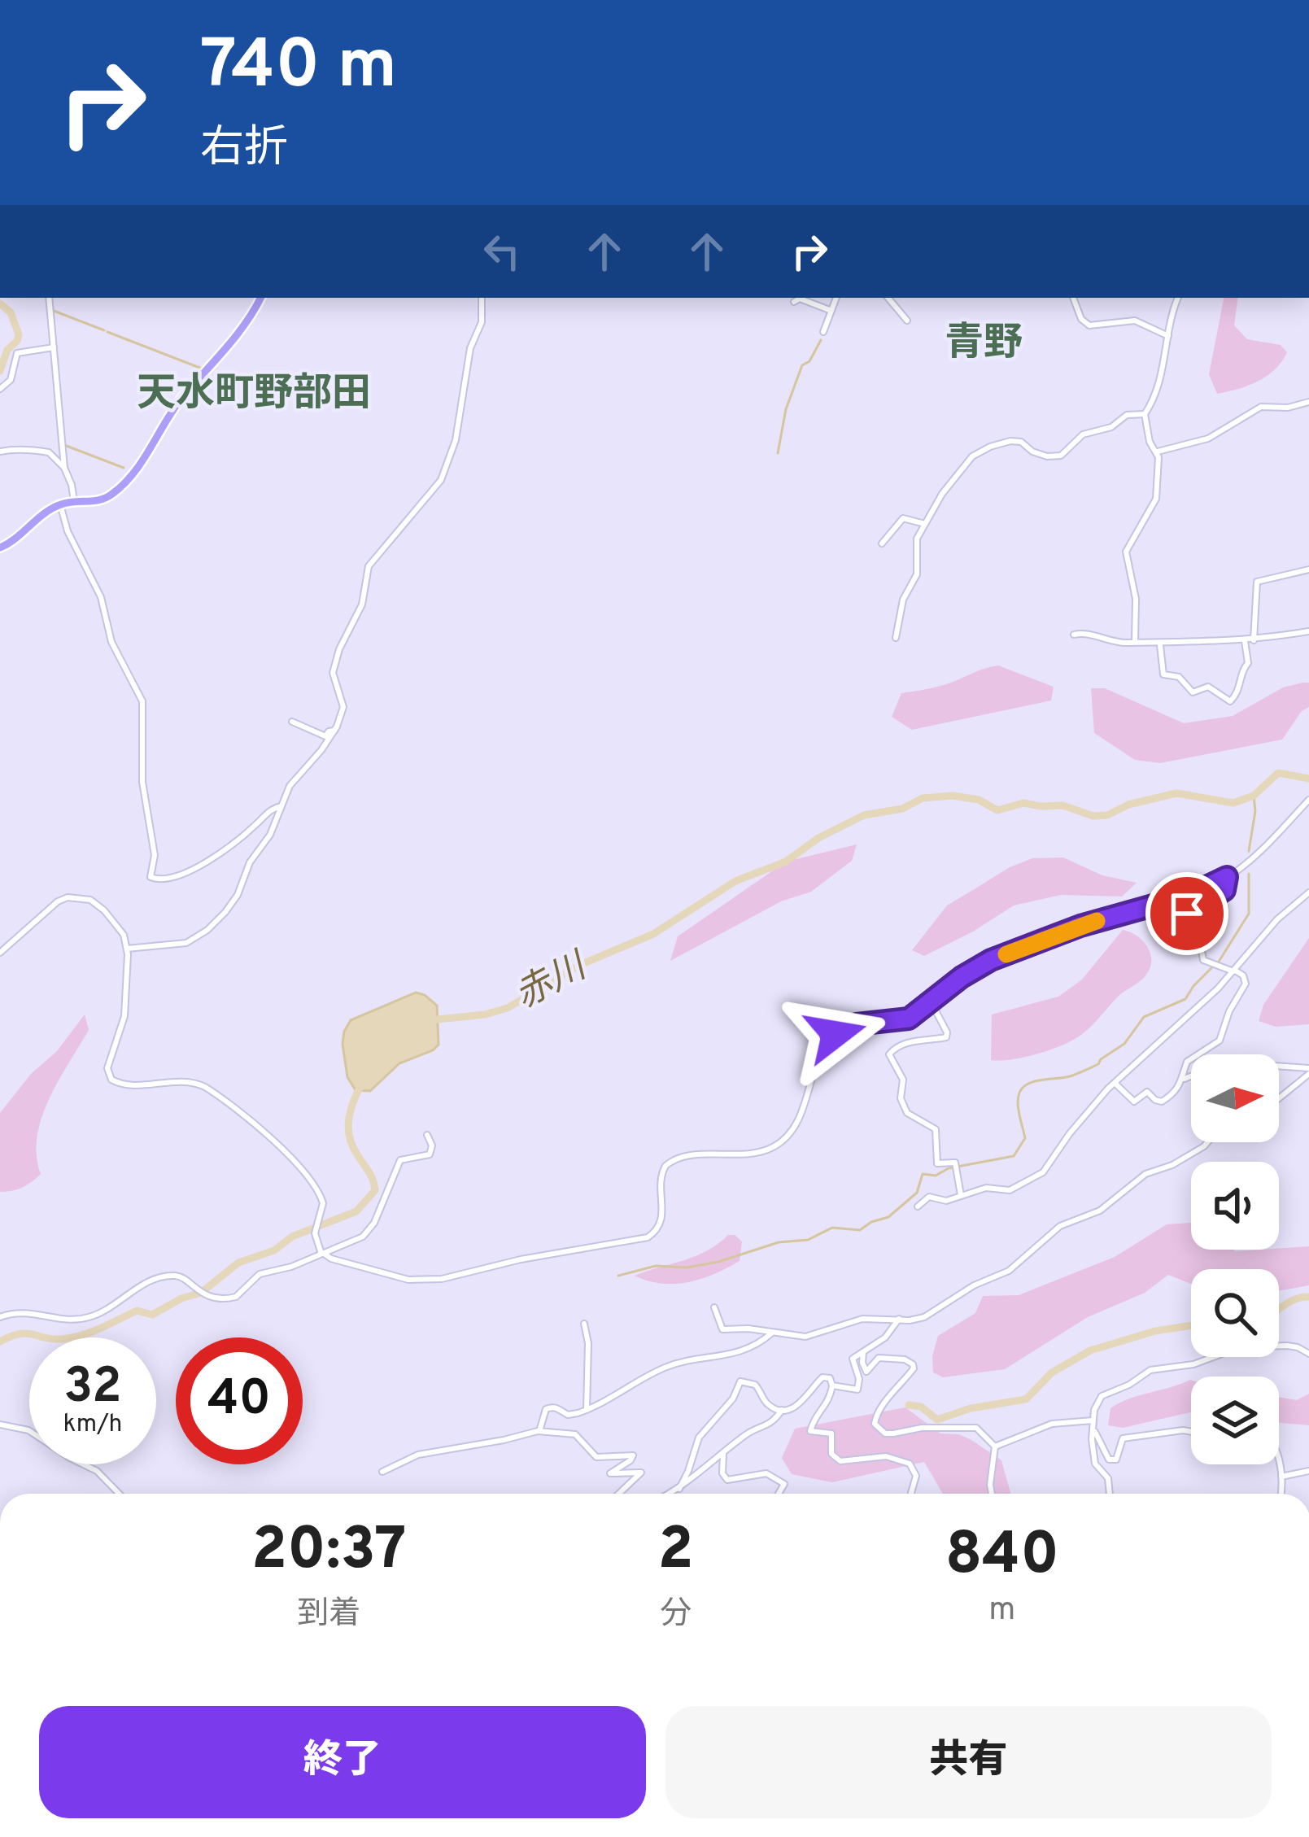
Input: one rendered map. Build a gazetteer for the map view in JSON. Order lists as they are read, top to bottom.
{
  "districts": ["青野", "天水町野部田"],
  "water": ["赤川"],
  "north": "right",
  "page": {
    "turn": ["740 m", "右折"],
    "speed": "32 km/h",
    "limit": "40",
    "eta": [
      "20:37",
      "到着",
      "2",
      "分",
      "840",
      "m"
    ],
    "buttons": ["終了", "共有"]
  }
}
